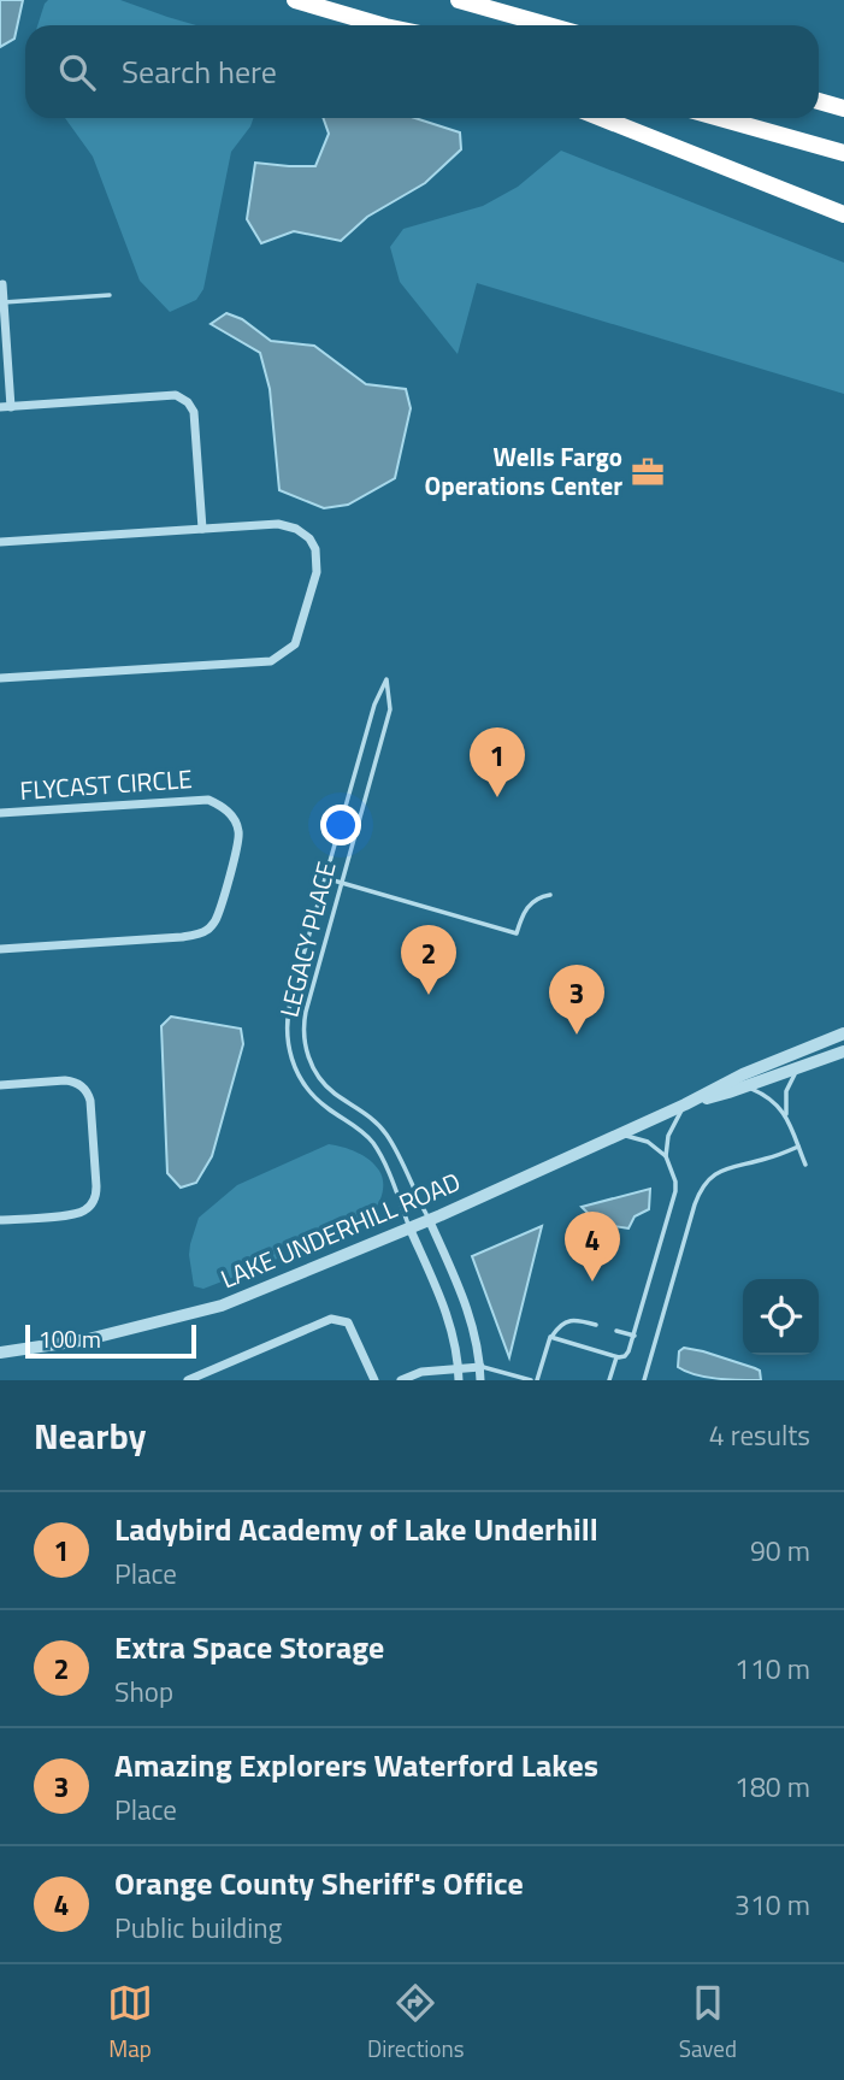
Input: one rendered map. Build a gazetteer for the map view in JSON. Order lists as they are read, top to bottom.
{
  "streets": {
    "street": ["FLYCAST CIRCLE", "LAKE UNDERHILL ROAD"],
    "lane": ["LEGACY PLACE"]
  },
  "crossings": [
    ["LEGACY PLACE", "LAKE UNDERHILL ROAD"]
  ],
  "places": {
    "office": ["Wells Fargo Operations Center"]
  },
  "scale_bar": "100 m",
  "page": {
    "search": "Search here",
    "pins": [
      "1",
      "2",
      "3",
      "4"
    ],
    "scale": "100 m",
    "heading": ["Nearby", "4 results"],
    "list": [
      {
        "mark": "1",
        "name": "Ladybird Academy of Lake Underhill",
        "note": "Place",
        "value": "90 m"
      },
      {
        "mark": "2",
        "name": "Extra Space Storage",
        "note": "Shop",
        "value": "110 m"
      },
      {
        "mark": "3",
        "name": "Amazing Explorers Waterford Lakes",
        "note": "Place",
        "value": "180 m"
      },
      {
        "mark": "4",
        "name": "Orange County Sheriff's Office",
        "note": "Public building",
        "value": "310 m"
      }
    ],
    "nav": ["Map", "Directions", "Saved"]
  }
}
